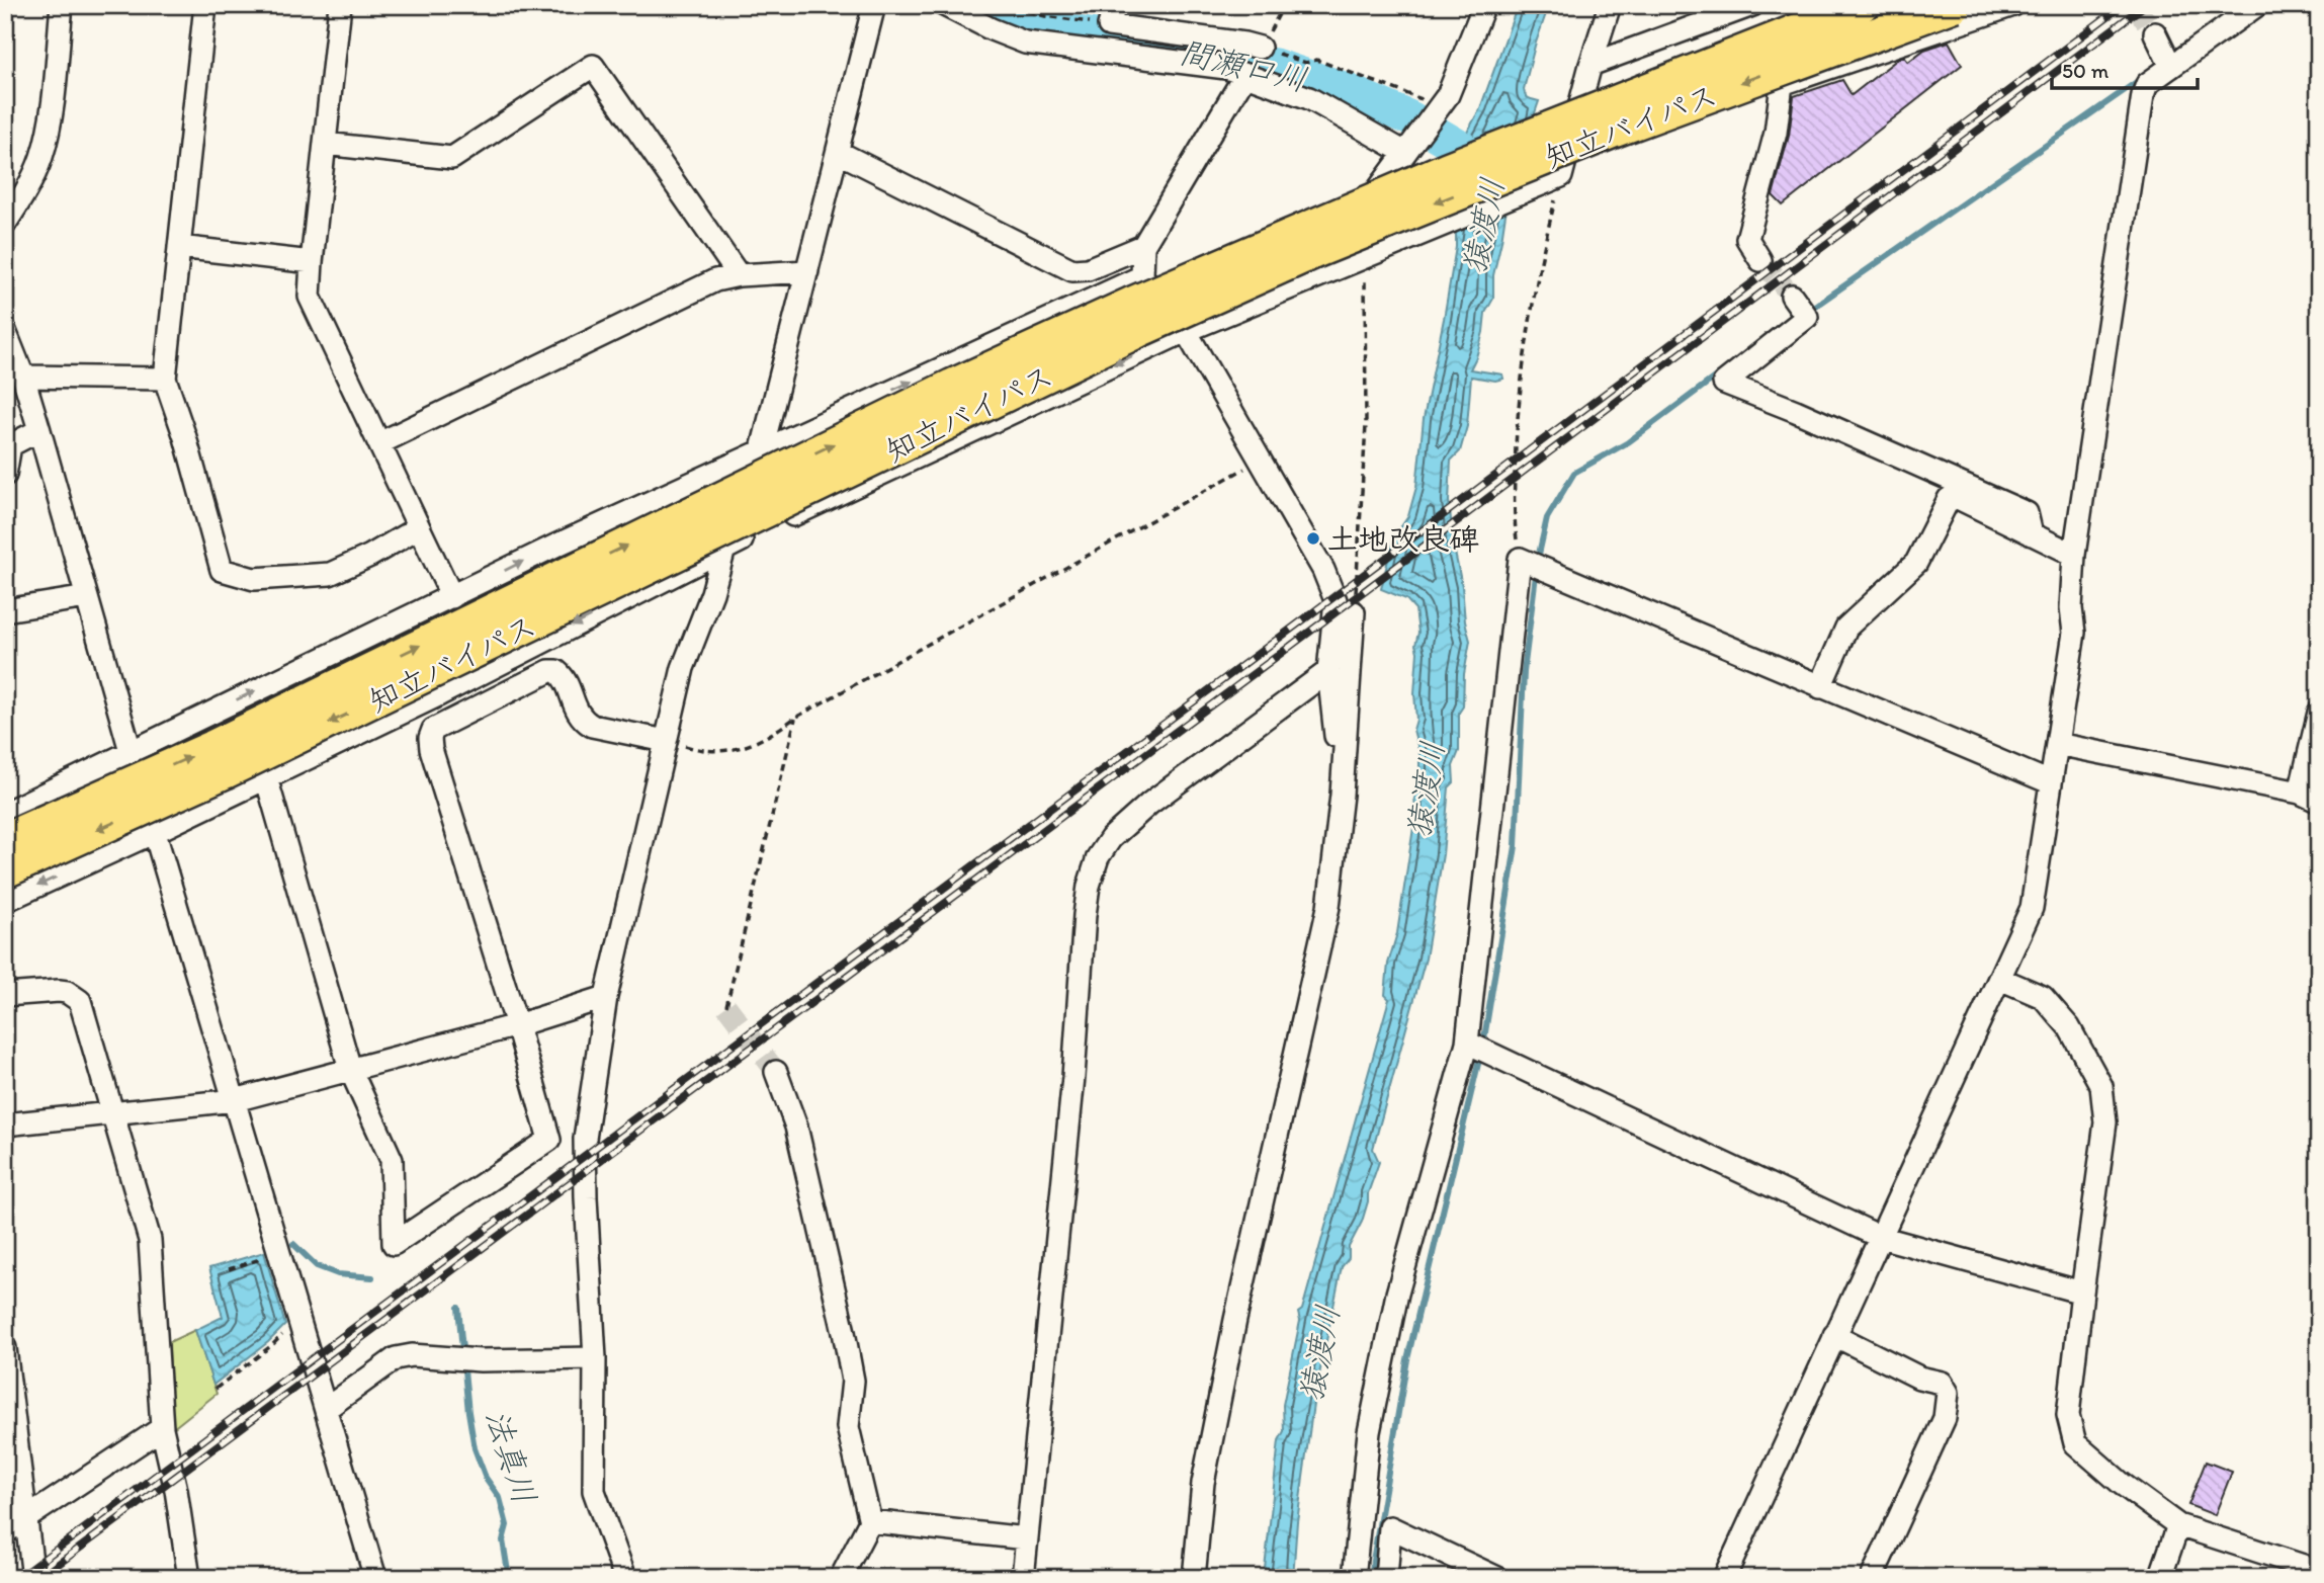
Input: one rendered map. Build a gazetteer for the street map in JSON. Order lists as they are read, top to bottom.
{
  "streets": {
    "highway": ["知立バイパス"]
  },
  "water": ["間瀬口川", "猿渡川", "法真川"],
  "places": ["土地改良碑"],
  "scale_bar": "50 m"
}
